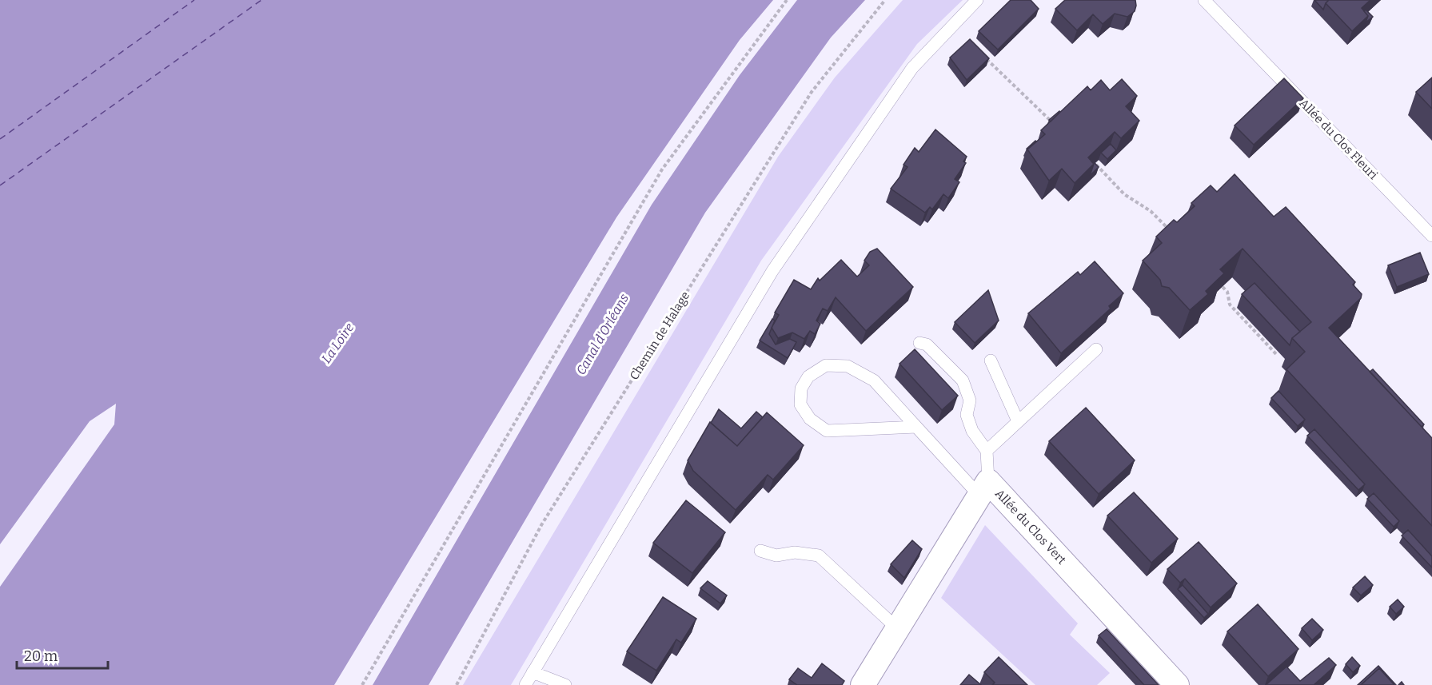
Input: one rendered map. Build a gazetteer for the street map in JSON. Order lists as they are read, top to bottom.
{
  "streets": {
    "street": ["Allée du Clos Vert"],
    "lane": ["Allée du Clos Fleuri"],
    "path": ["Chemin de Halage"]
  },
  "water": ["Canal d'Orléans", "La Loire"],
  "scale_bar": "20 m"
}
